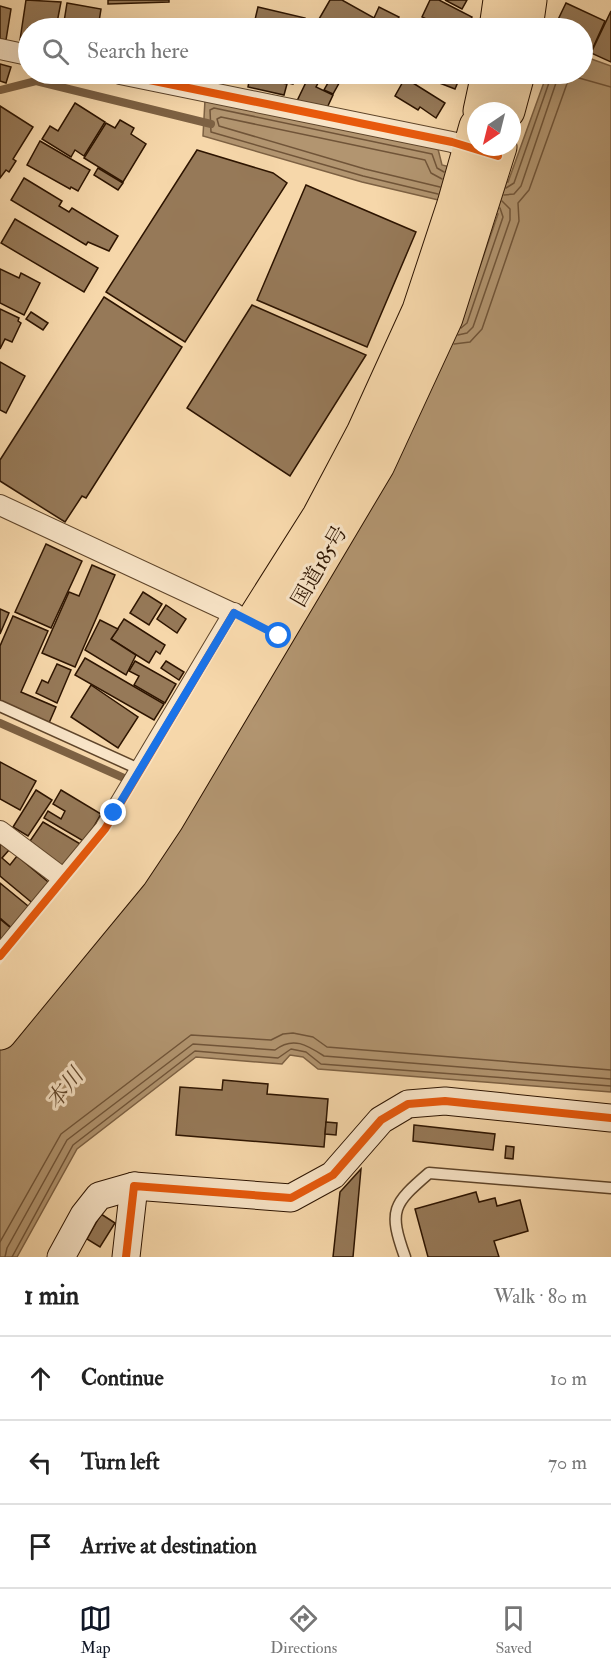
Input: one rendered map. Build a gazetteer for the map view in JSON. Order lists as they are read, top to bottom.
{
  "streets": {
    "highway": ["国道185号"]
  },
  "water": ["本川"],
  "north": "bottom left",
  "page": {
    "search": "Search here",
    "heading": ["1 min", "Walk · 80 m"],
    "list": [
      ["Continue", "10 m"],
      ["Turn left", "70 m"],
      "Arrive at destination"
    ],
    "nav": ["Map", "Directions", "Saved"]
  }
}
